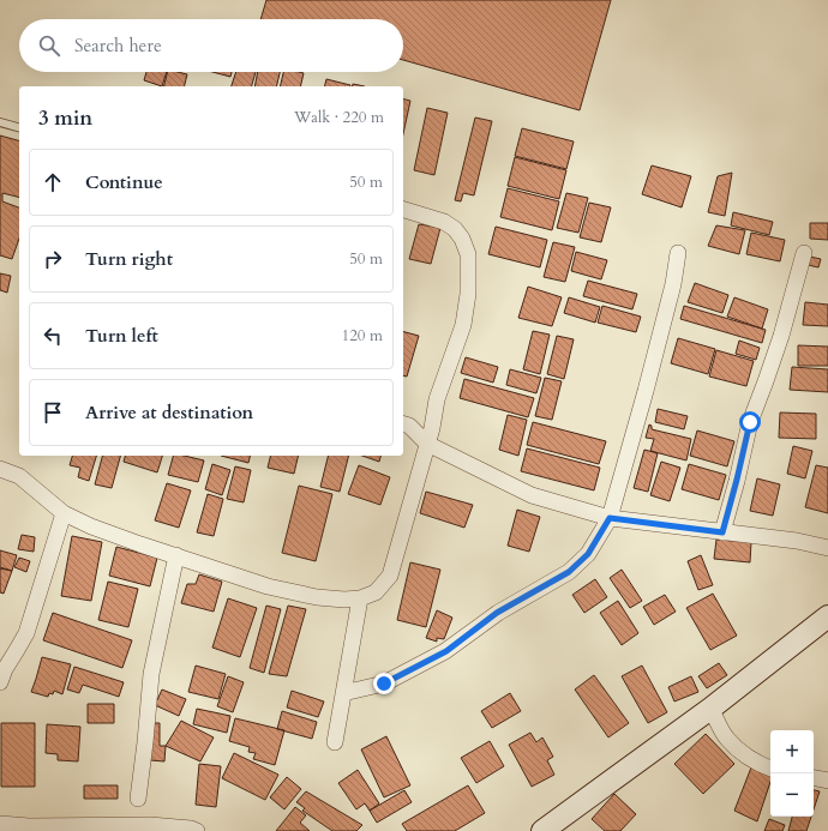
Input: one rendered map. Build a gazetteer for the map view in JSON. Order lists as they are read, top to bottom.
{
  "page": {
    "search": "Search here",
    "heading": ["3 min", "Walk · 220 m"],
    "list": [
      ["Continue", "50 m"],
      ["Turn right", "50 m"],
      ["Turn left", "120 m"],
      "Arrive at destination"
    ],
    "map_buttons": ["+", "−"]
  }
}
